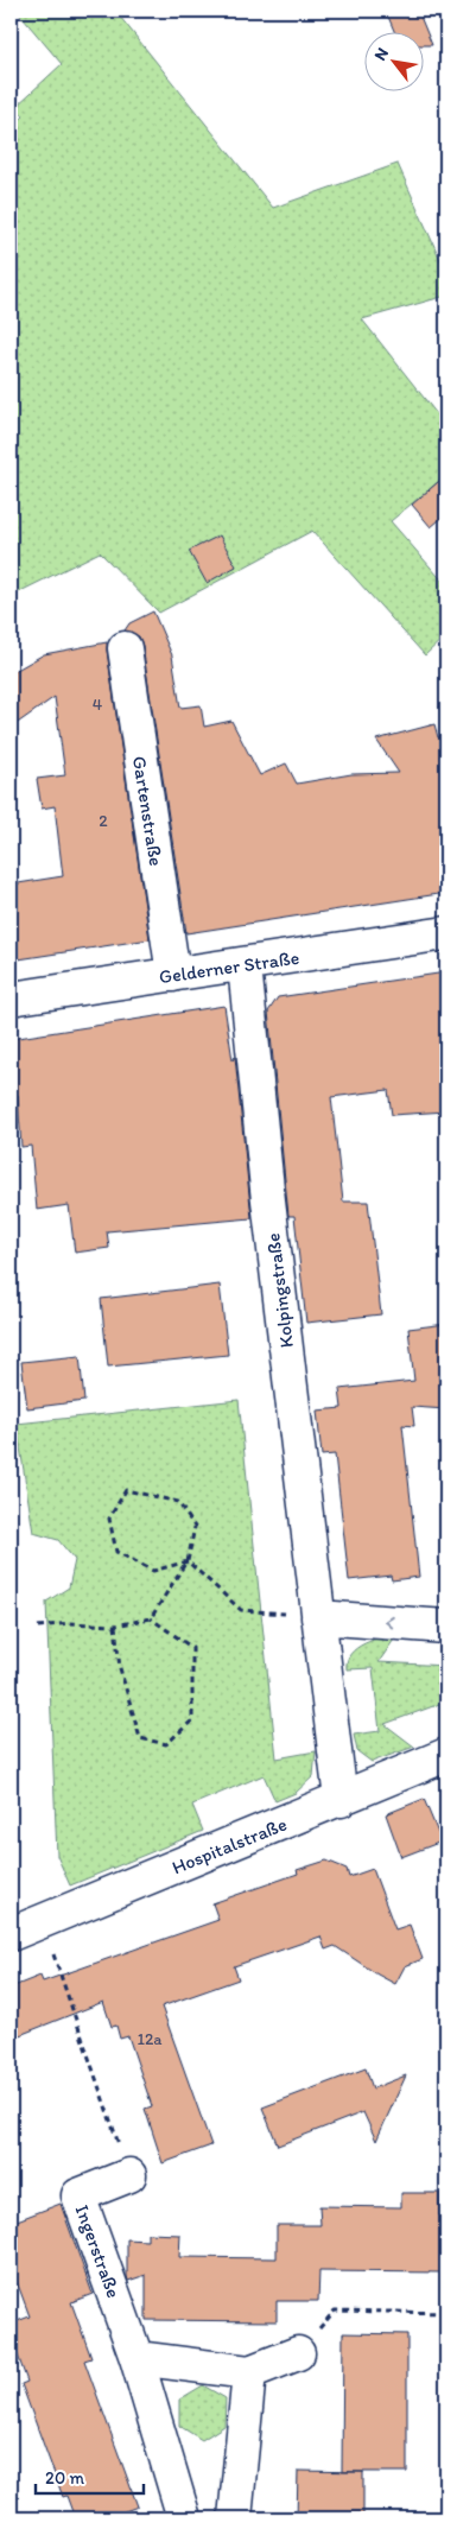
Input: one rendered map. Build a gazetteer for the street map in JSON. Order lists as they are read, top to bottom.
{
  "streets": {
    "street": [
      "Gartenstraße",
      "Gelderner Straße",
      "Kolpingstraße",
      "Hospitalstraße",
      "Ingerstraße"
    ]
  },
  "crossings": [
    ["Gartenstraße", "Gelderner Straße"],
    ["Gelderner Straße", "Kolpingstraße"],
    ["Kolpingstraße", "Hospitalstraße"]
  ],
  "house_numbers": ["4", "2", "12a"],
  "scale_bar": "20 m",
  "north": "top left"
}
